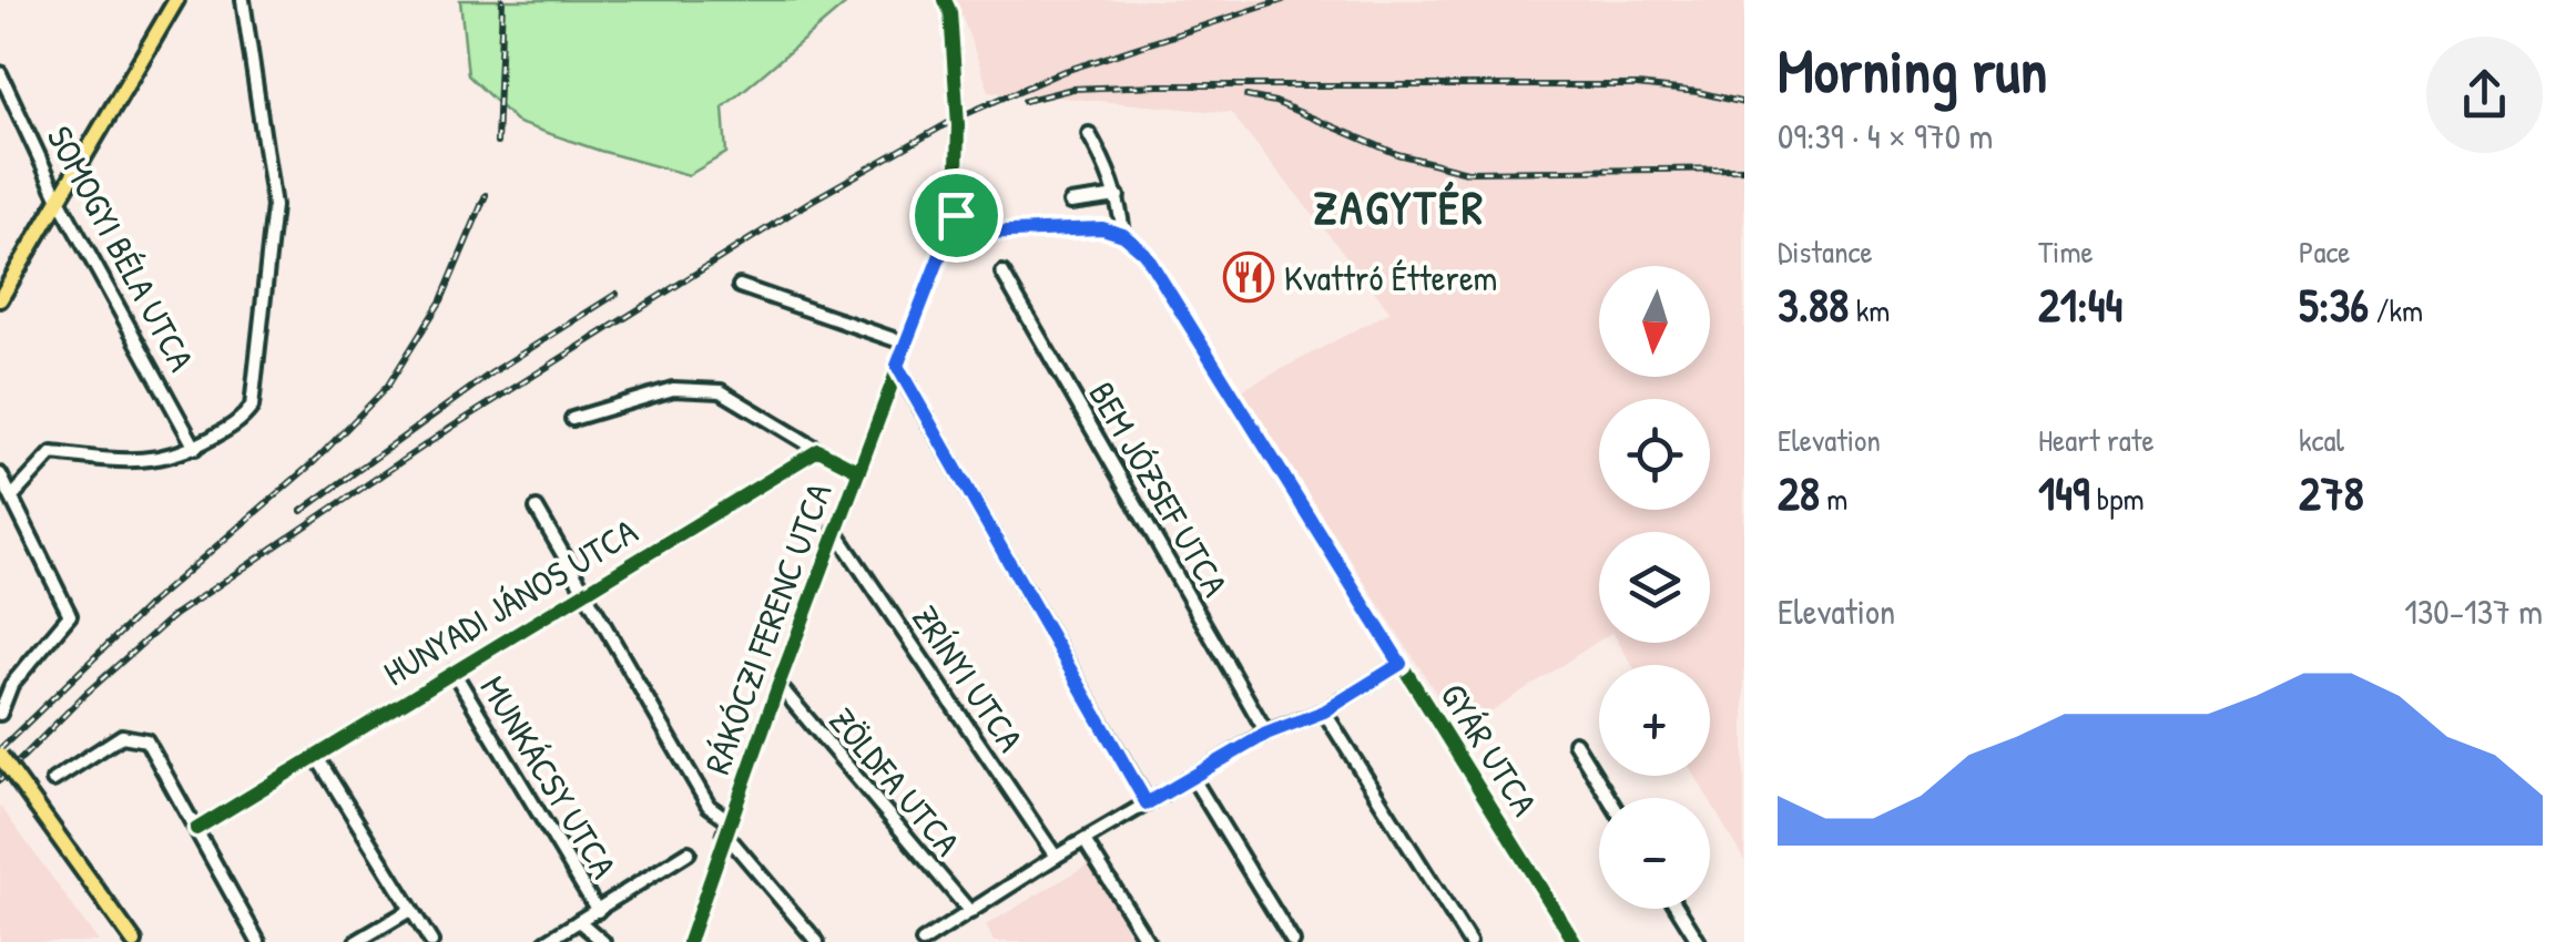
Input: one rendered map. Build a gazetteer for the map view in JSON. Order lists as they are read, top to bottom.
{
  "streets": {
    "street": [
      "SOMOGYI BÉLA UTCA",
      "BEM JÓZSEF UTCA",
      "HUNYADI JÁNOS UTCA",
      "RÁKÓCZI FERENC UTCA",
      "ZRÍNYI UTCA",
      "GYÁR UTCA",
      "MUNKÁCSY UTCA",
      "ZÖLDFA UTCA"
    ]
  },
  "crossings": [
    ["HUNYADI JÁNOS UTCA", "MUNKÁCSY UTCA"],
    ["RÁKÓCZI FERENC UTCA", "ZRÍNYI UTCA"],
    ["RÁKÓCZI FERENC UTCA", "ZÖLDFA UTCA"]
  ],
  "districts": ["ZAGYTÉR"],
  "places": {
    "restaurant": ["Kvattró Étterem"]
  },
  "north": "bottom",
  "page": {
    "heading": ["Morning run", "09:39 · 4 × 970 m"],
    "stats": [
      ["Distance", "3.88 km"],
      ["Time", "21:44"],
      ["Pace", "5:36 /km"],
      ["Elevation", "28 m"],
      ["Heart rate", "149 bpm"],
      ["kcal", "278"]
    ],
    "map_buttons": ["+", "−"],
    "chart": ["Elevation", "130–137 m"]
  }
}
